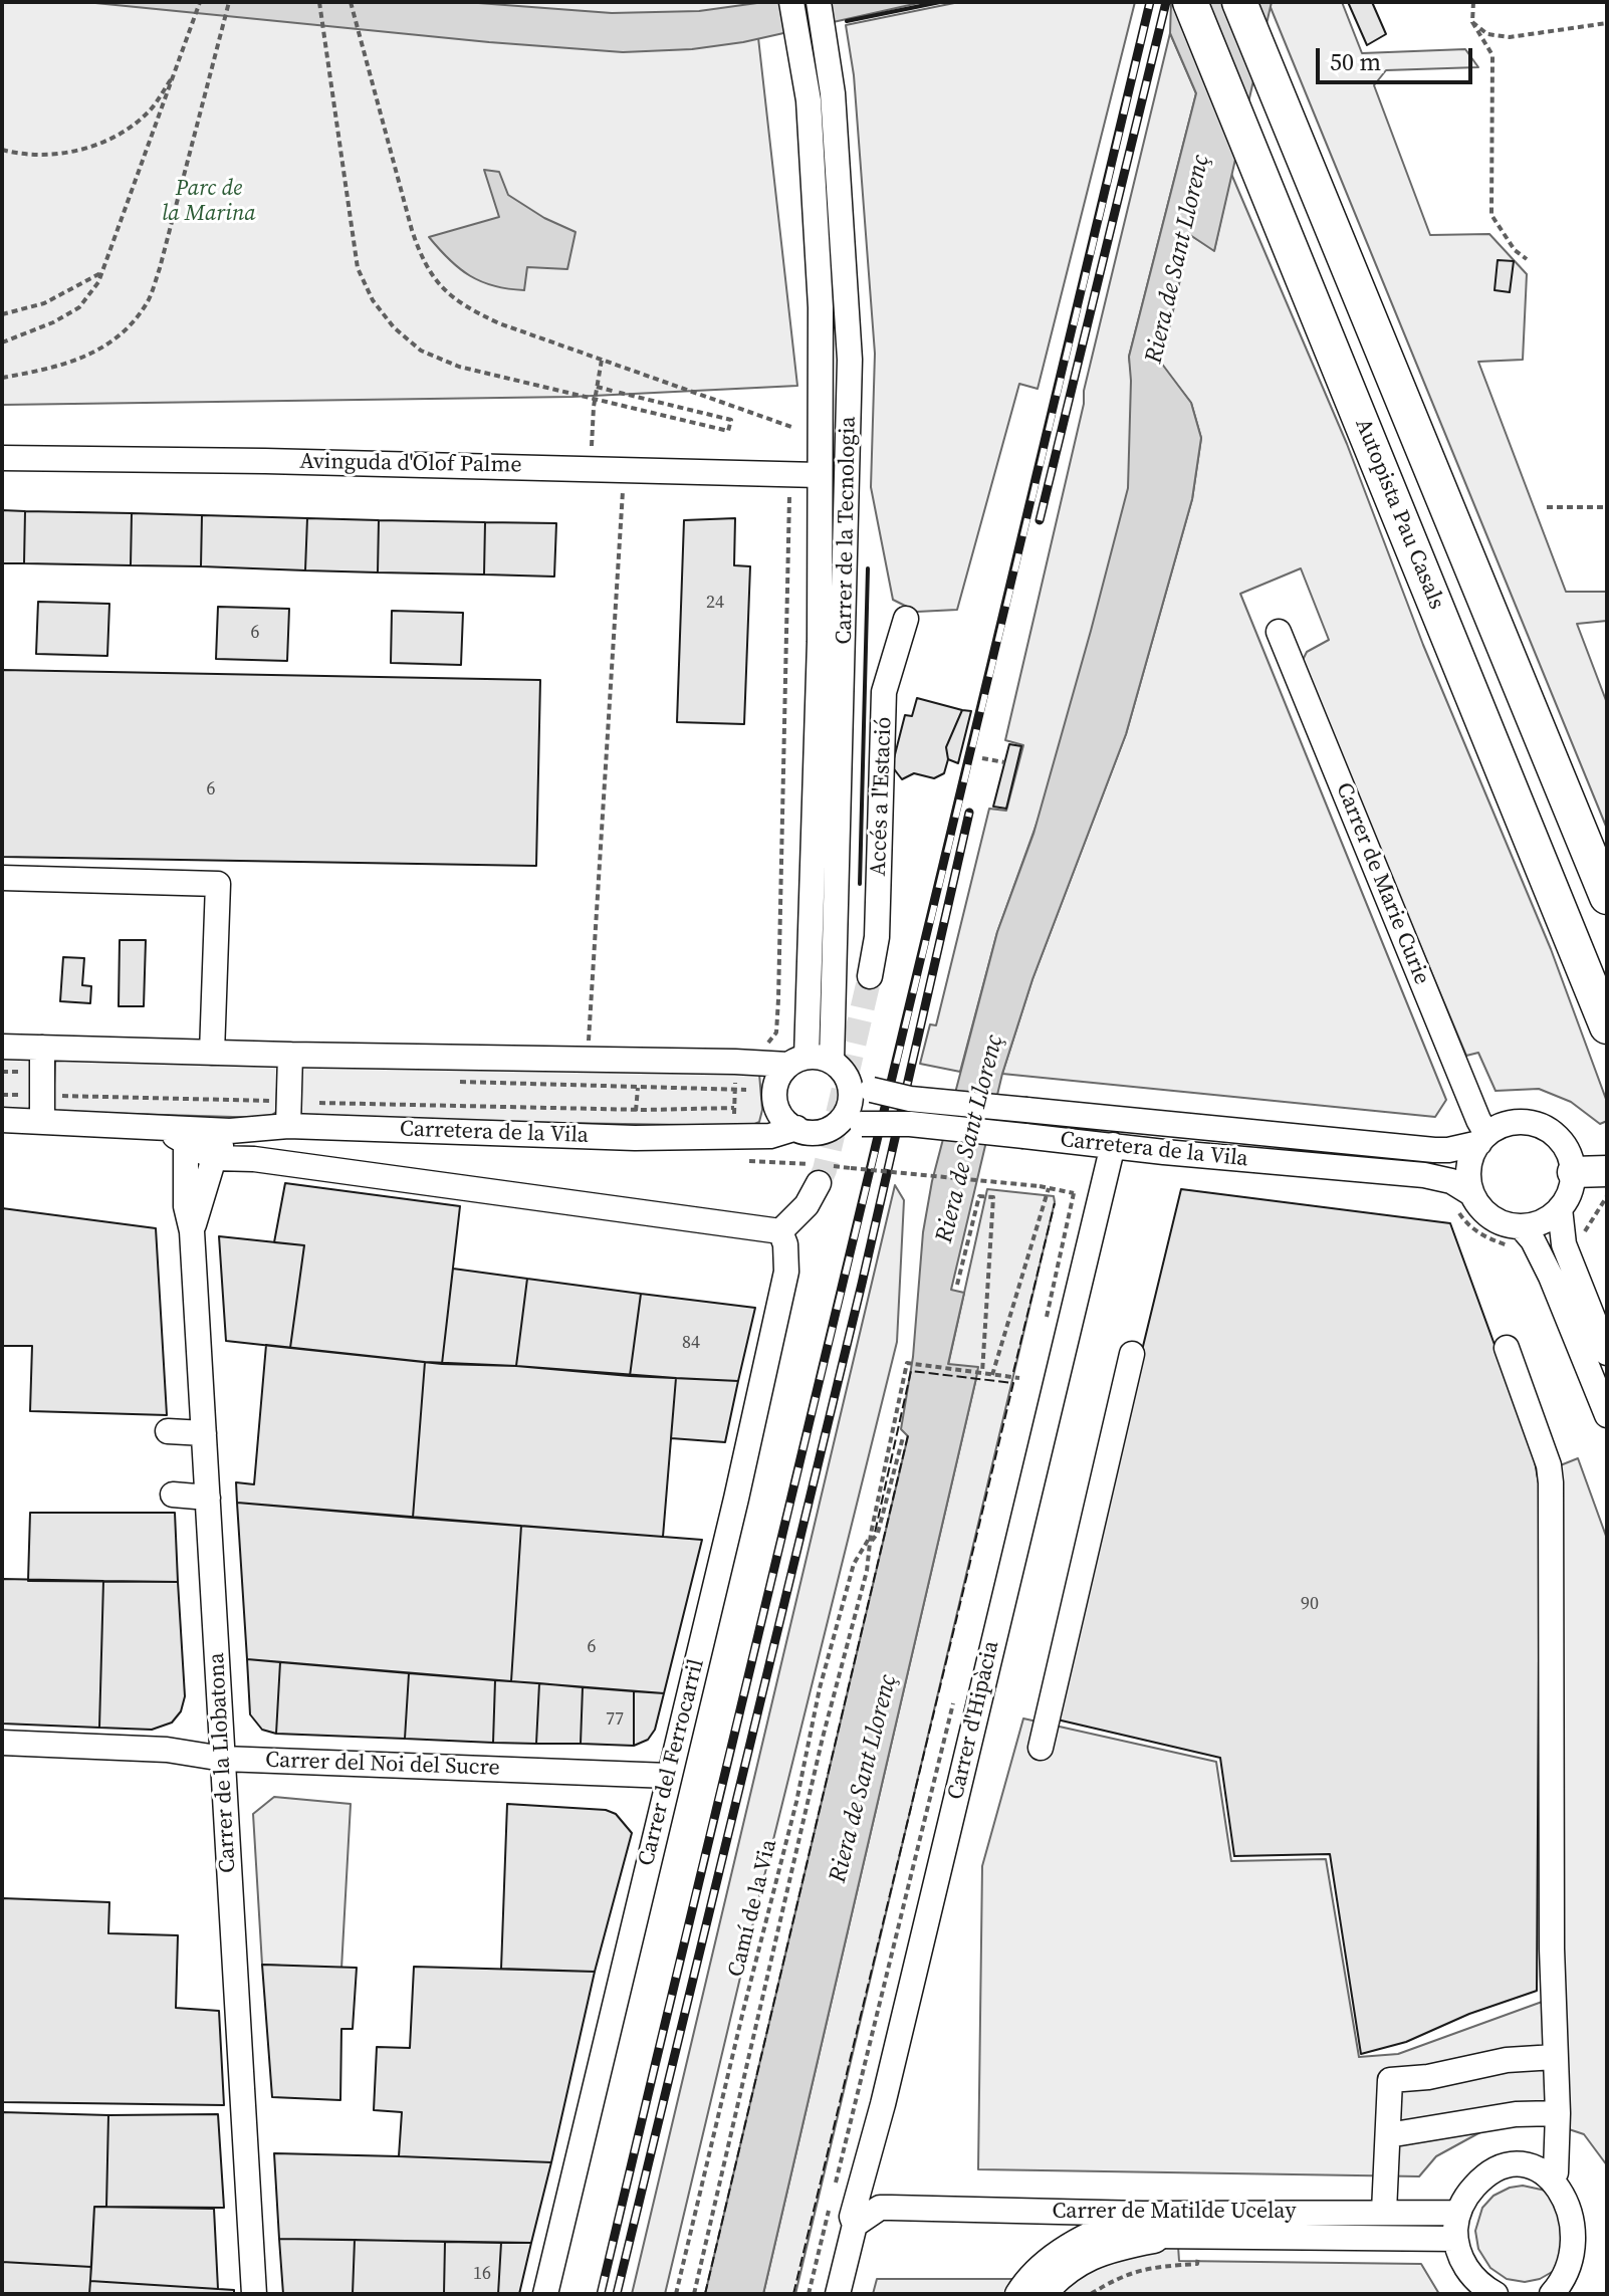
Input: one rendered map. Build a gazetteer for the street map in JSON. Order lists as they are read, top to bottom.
{
  "streets": {
    "highway": ["Autopista Pau Casals"],
    "street": [
      "Avinguda d'Olof Palme",
      "Carrer de la Tecnologia",
      "Accés a l'Estació",
      "Carrer de Marie Curie",
      "Carretera de la Vila",
      "Carrer d'Hipàcia",
      "Carrer de la Llobatona",
      "Carrer del Ferrocarril",
      "Carrer del Noi del Sucre",
      "Carrer de Matilde Ucelay"
    ],
    "path": ["Camí de la Via"]
  },
  "crossings": [
    ["Avinguda d'Olof Palme", "Carrer de la Tecnologia"],
    ["Carrer de la Tecnologia", "Carretera de la Vila"],
    ["Carrer de Marie Curie", "Carretera de la Vila"],
    ["Carretera de la Vila", "Carrer d'Hipàcia"],
    ["Carretera de la Vila", "Carrer de la Llobatona"],
    ["Carrer d'Hipàcia", "Carrer de Matilde Ucelay"],
    ["Carrer de la Llobatona", "Carrer del Noi del Sucre"],
    ["Carrer del Ferrocarril", "Carrer del Noi del Sucre"]
  ],
  "water": ["Riera de Sant Llorenç"],
  "parks": ["Parc de la Marina"],
  "house_numbers": [
    "24",
    "6",
    "6",
    "84",
    "90",
    "6",
    "77",
    "16"
  ],
  "scale_bar": "50 m"
}
